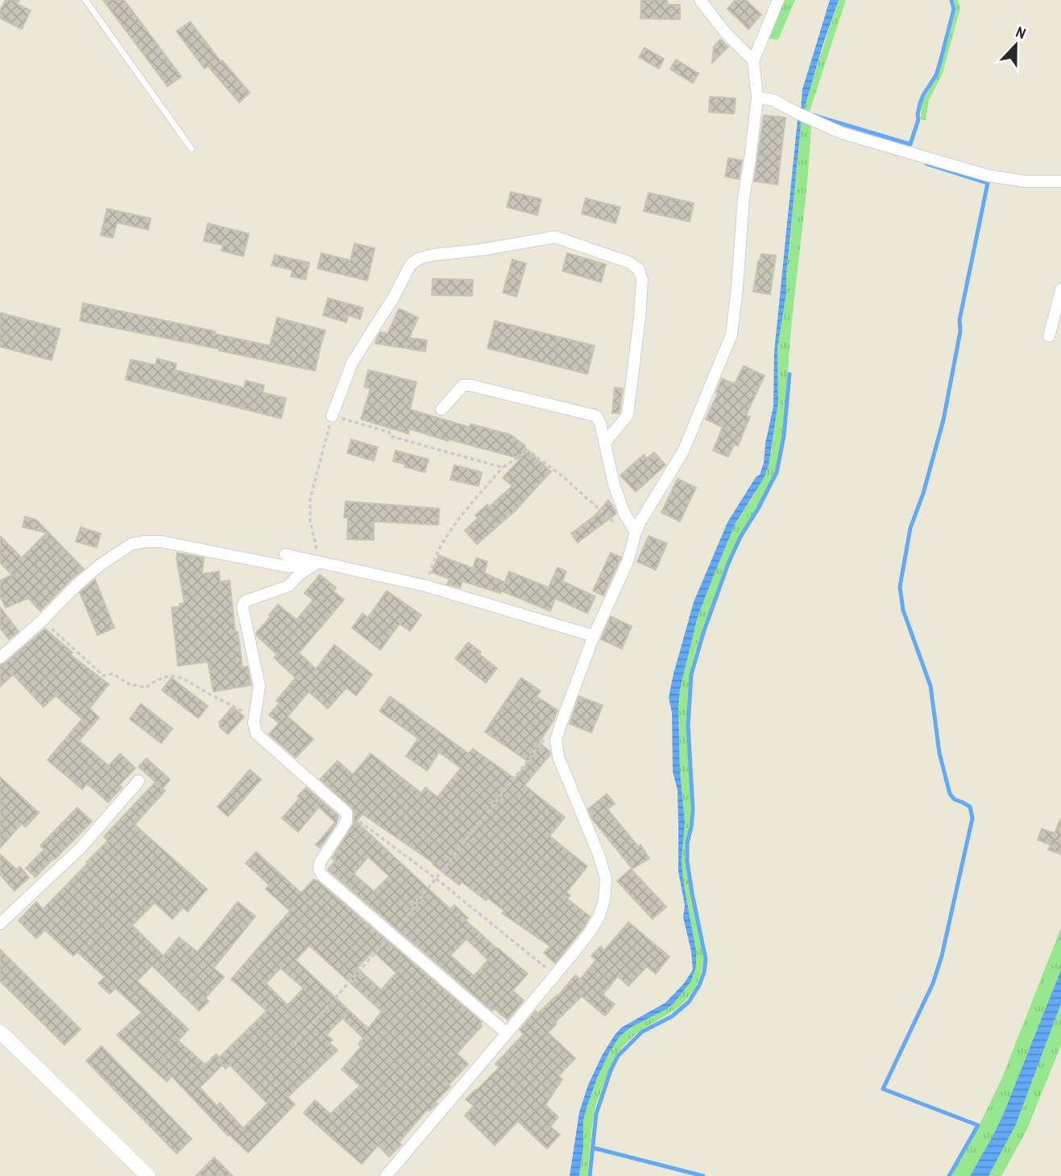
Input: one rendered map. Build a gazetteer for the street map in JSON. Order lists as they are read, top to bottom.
{
  "north": "top"
}
